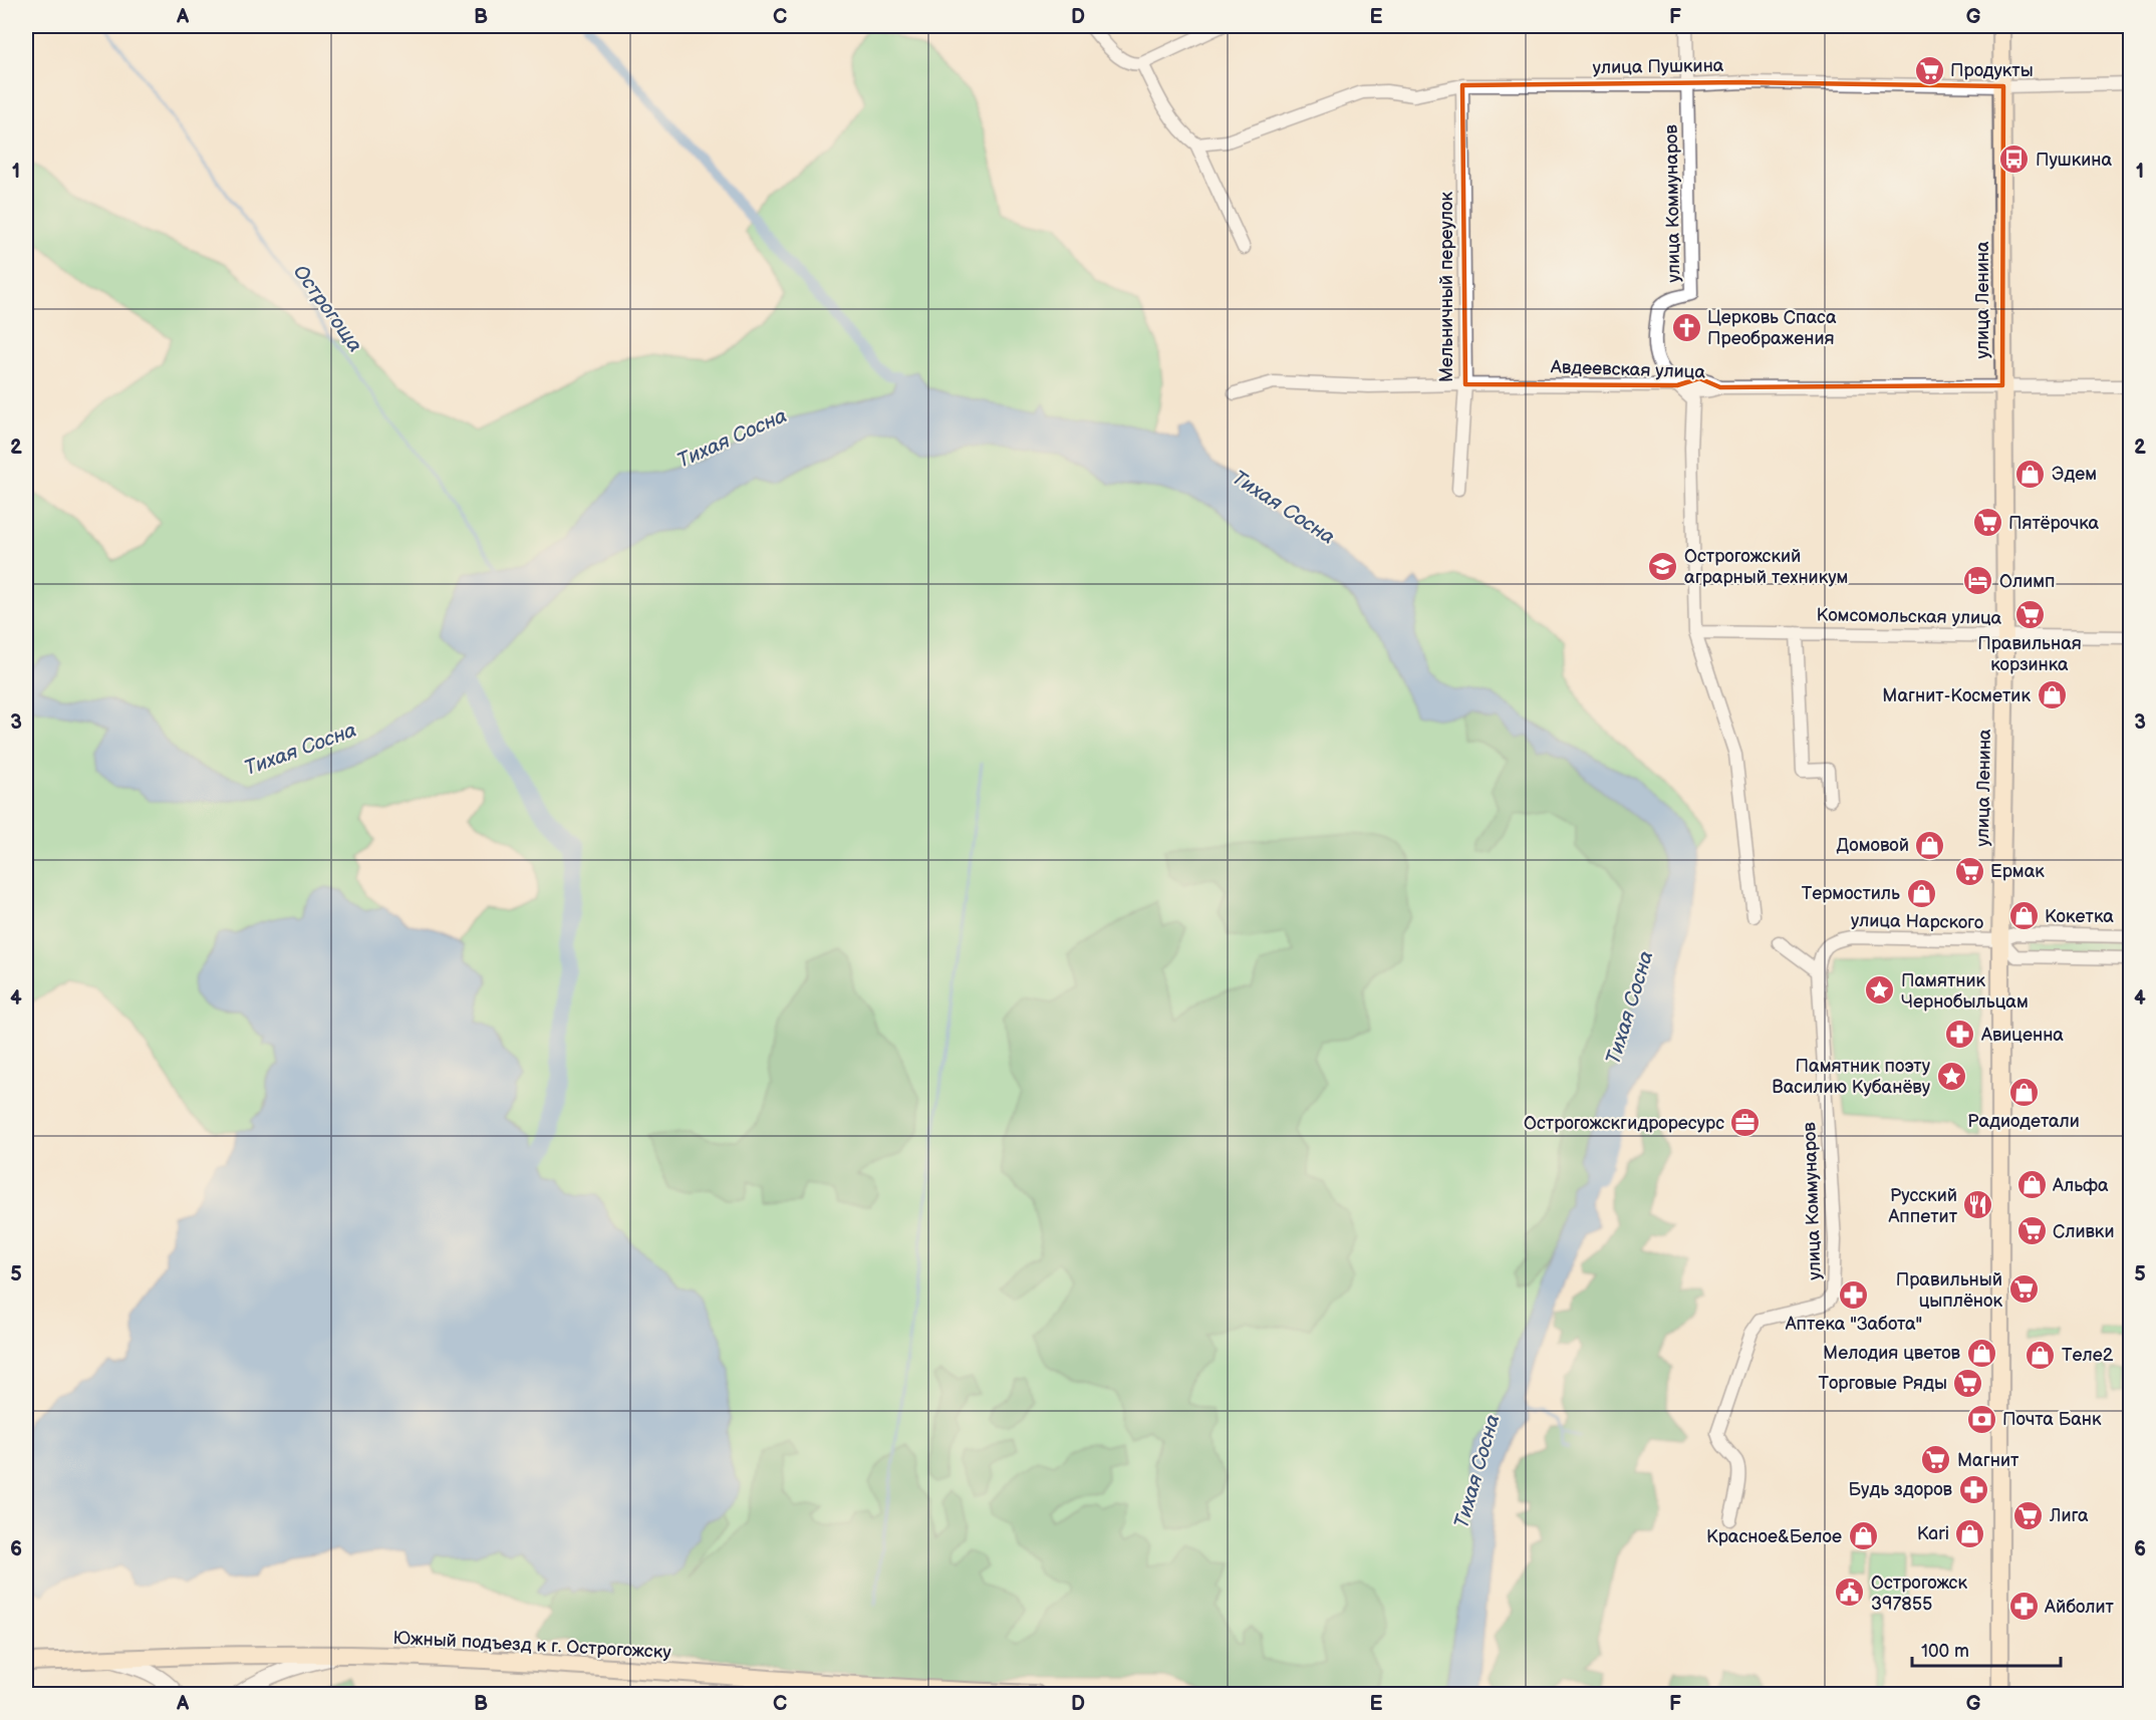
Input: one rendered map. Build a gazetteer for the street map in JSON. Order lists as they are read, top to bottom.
{
  "streets": {
    "main road": ["улица Ленина", "Южный подъезд к г. Острогожску"],
    "street": [
      "улица Пушкина",
      "улица Коммунаров",
      "Мельничный переулок",
      "Авдеевская улица",
      "Комсомольская улица",
      "улица Нарского"
    ]
  },
  "crossings": [
    ["улица Пушкина", "улица Коммунаров"],
    ["улица Пушкина", "Мельничный переулок"],
    ["улица Пушкина", "улица Ленина"],
    ["улица Коммунаров", "Авдеевская улица"],
    ["улица Коммунаров", "Комсомольская улица"],
    ["улица Коммунаров", "улица Нарского"],
    ["Мельничный переулок", "Авдеевская улица"],
    ["улица Ленина", "Авдеевская улица"],
    ["улица Ленина", "Комсомольская улица"],
    ["улица Ленина", "улица Нарского"]
  ],
  "water": ["Острогоща", "Тихая Сосна"],
  "places": {
    "supermarket": [
      "Продукты",
      "Пятёрочка",
      "Правильная корзинка",
      "Ермак",
      "Сливки",
      "Правильный цыплёнок",
      "Торговые Ряды",
      "Магнит",
      "Лига"
    ],
    "bus stop": ["Пушкина"],
    "church": ["Церковь Спаса Преображения"],
    "shop": [
      "Эдем",
      "Магнит-Косметик",
      "Домовой",
      "Термостиль",
      "Кокетка",
      "Радиодетали",
      "Альфа",
      "Мелодия цветов",
      "Теле2",
      "Kari",
      "Красное&Белое"
    ],
    "school or university": ["Острогожский аграрный техникум"],
    "hotel": ["Олимп"],
    "place": ["Памятник Чернобыльцам", "Памятник поэту Василию Кубанёву"],
    "pharmacy": [
      "Авиценна",
      "Аптека \"Забота\"",
      "Будь здоров",
      "Айболит"
    ],
    "office": ["Острогожскгидроресурс"],
    "restaurant": ["Русский Аппетит"],
    "bank": ["Почта Банк"],
    "public building": ["Острогожск 397855"]
  },
  "scale_bar": "100 m",
  "grid": {
    "columns": [
      "A",
      "B",
      "C",
      "D",
      "E",
      "F",
      "G"
    ],
    "rows": [
      "1",
      "2",
      "3",
      "4",
      "5",
      "6"
    ]
  }
}
